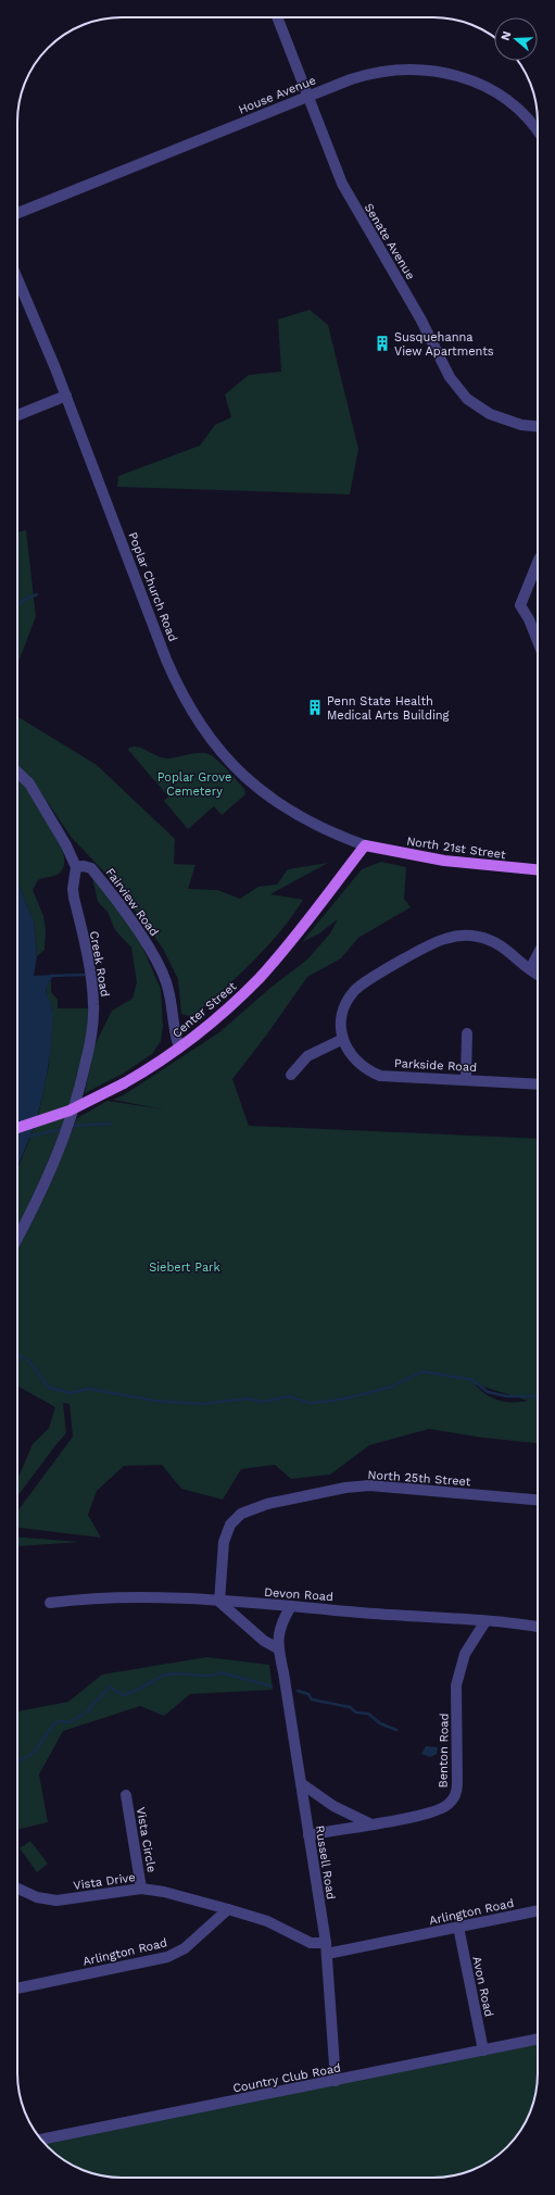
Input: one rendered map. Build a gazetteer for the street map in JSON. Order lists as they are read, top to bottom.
{
  "streets": {
    "main road": ["North 21st Street", "Center Street"],
    "street": [
      "House Avenue",
      "Senate Avenue",
      "Poplar Church Road",
      "Fairview Road",
      "Creek Road",
      "Parkside Road",
      "North 25th Street",
      "Devon Road",
      "Benton Road",
      "Vista Circle",
      "Russell Road",
      "Vista Drive",
      "Arlington Road",
      "Avon Road",
      "Country Club Road"
    ]
  },
  "crossings": [
    ["House Avenue", "Senate Avenue"],
    ["Poplar Church Road", "North 21st Street"],
    ["Poplar Church Road", "Center Street"],
    ["North 21st Street", "Center Street"],
    ["Fairview Road", "Creek Road"],
    ["Fairview Road", "Center Street"],
    ["North 25th Street", "Devon Road"],
    ["Devon Road", "Benton Road"],
    ["Devon Road", "Russell Road"],
    ["Benton Road", "Russell Road"],
    ["Vista Circle", "Vista Drive"],
    ["Russell Road", "Arlington Road"],
    ["Russell Road", "Country Club Road"],
    ["Vista Drive", "Arlington Road"],
    ["Arlington Road", "Avon Road"],
    ["Avon Road", "Country Club Road"]
  ],
  "parks": ["Poplar Grove Cemetery", "Siebert Park"],
  "places": {
    "building": ["Susquehanna View Apartments", "Penn State Health Medical Arts Building"]
  },
  "north": "left"
}
